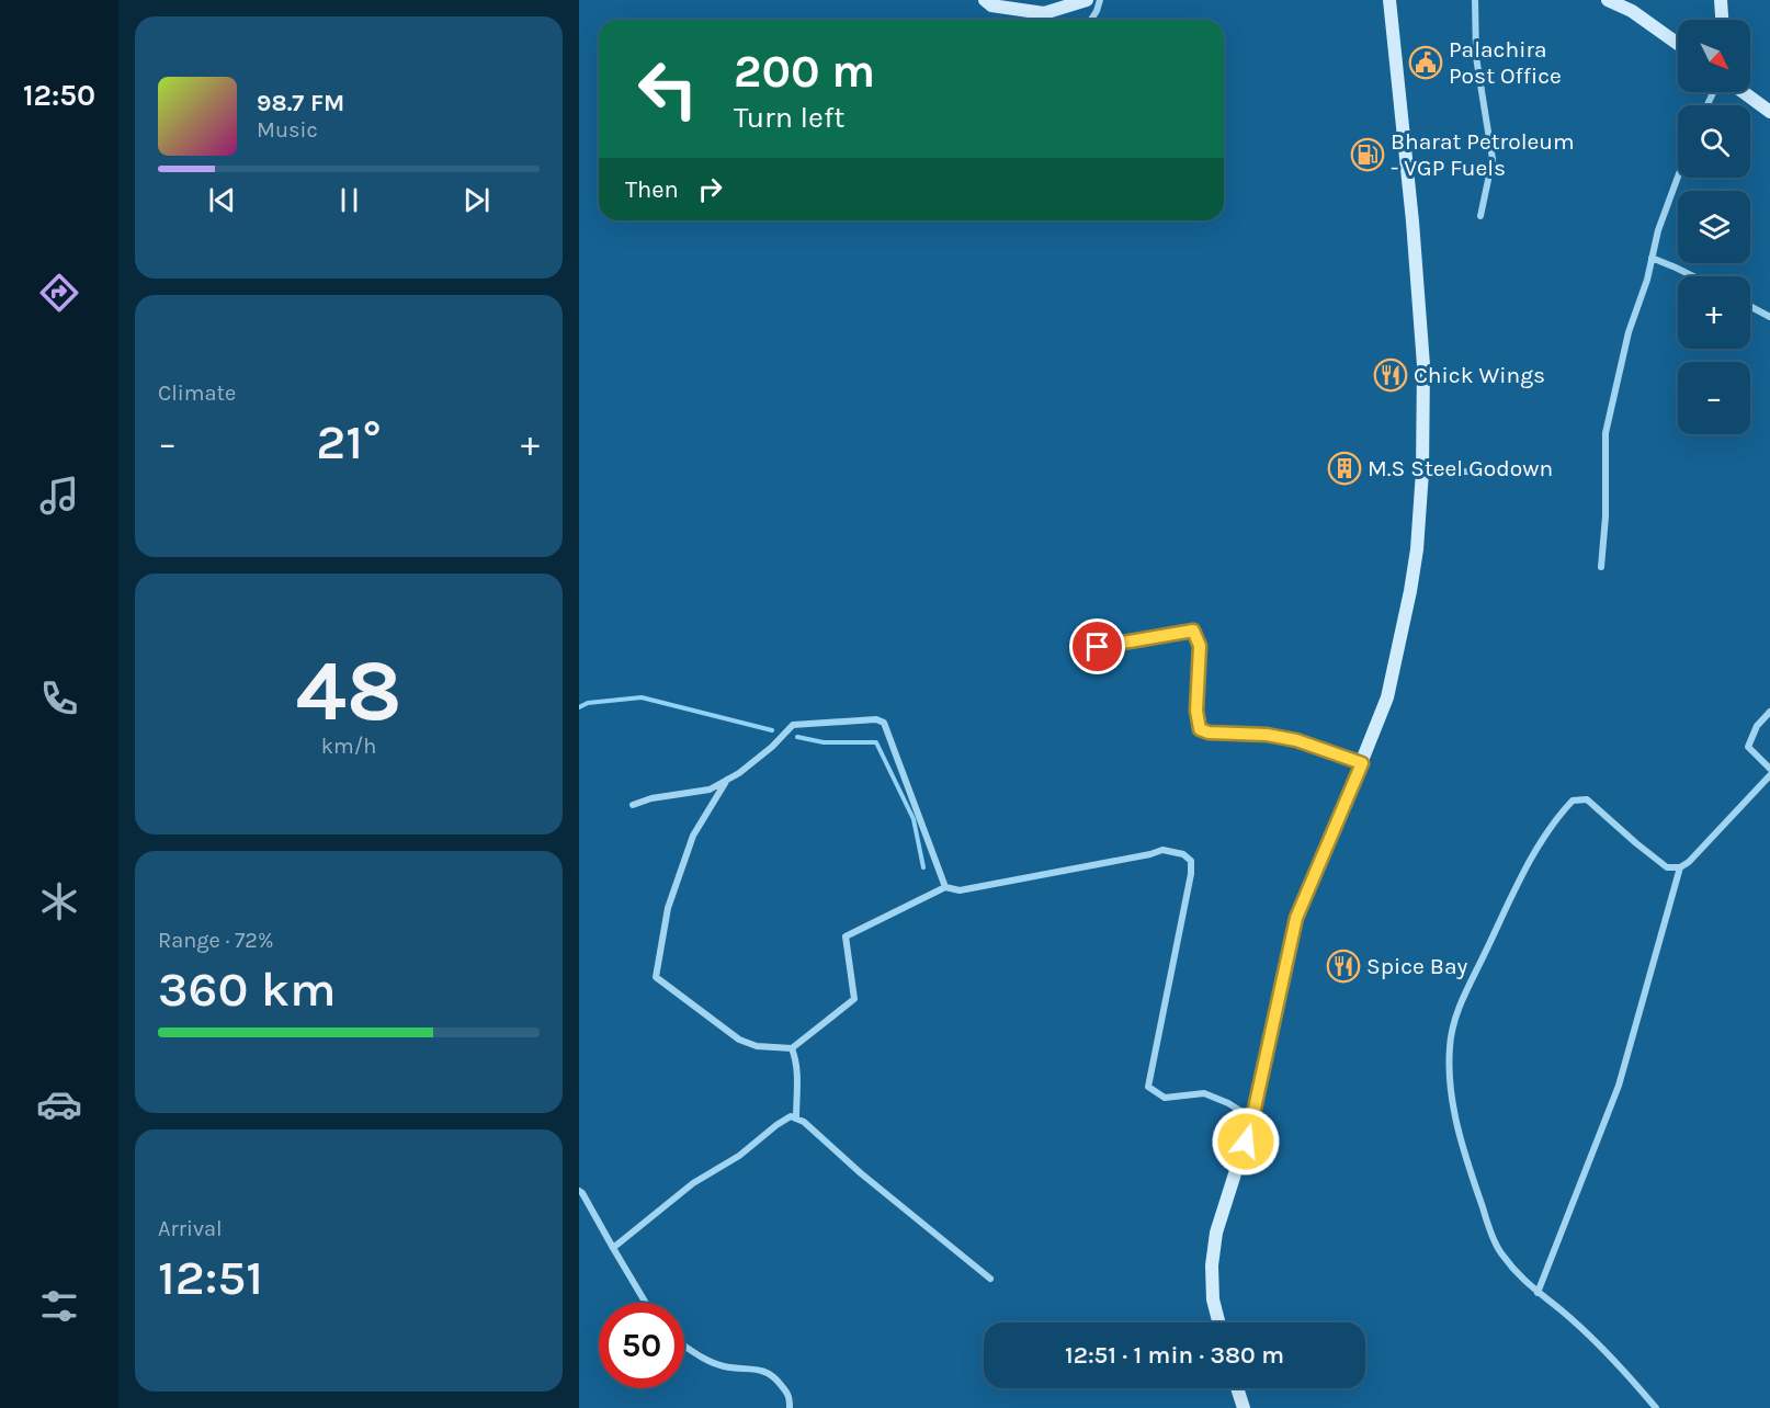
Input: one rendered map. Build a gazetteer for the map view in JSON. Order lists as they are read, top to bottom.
{
  "places": {
    "public building": ["Palachira Post Office"],
    "fuel station": ["Bharat Petroleum - VGP Fuels"],
    "restaurant": ["Chick Wings", "Spice Bay"],
    "building": ["M.S Steel Godown"]
  },
  "north": "bottom right",
  "page": {
    "tabs": "12:50",
    "map_buttons": ["+", "−"],
    "turn": ["200 m", "Turn left"],
    "song": ["98.7 FM", "Music"],
    "then": "Then",
    "tile": [
      "Climate",
      ["48", "km/h"],
      ["Range · 72%", "360 km"],
      ["Arrival", "12:51"]
    ],
    "heat": ["−", "21°", "+"],
    "limit": "50",
    "trip": "12:51 · 1 min · 380 m"
  }
}
